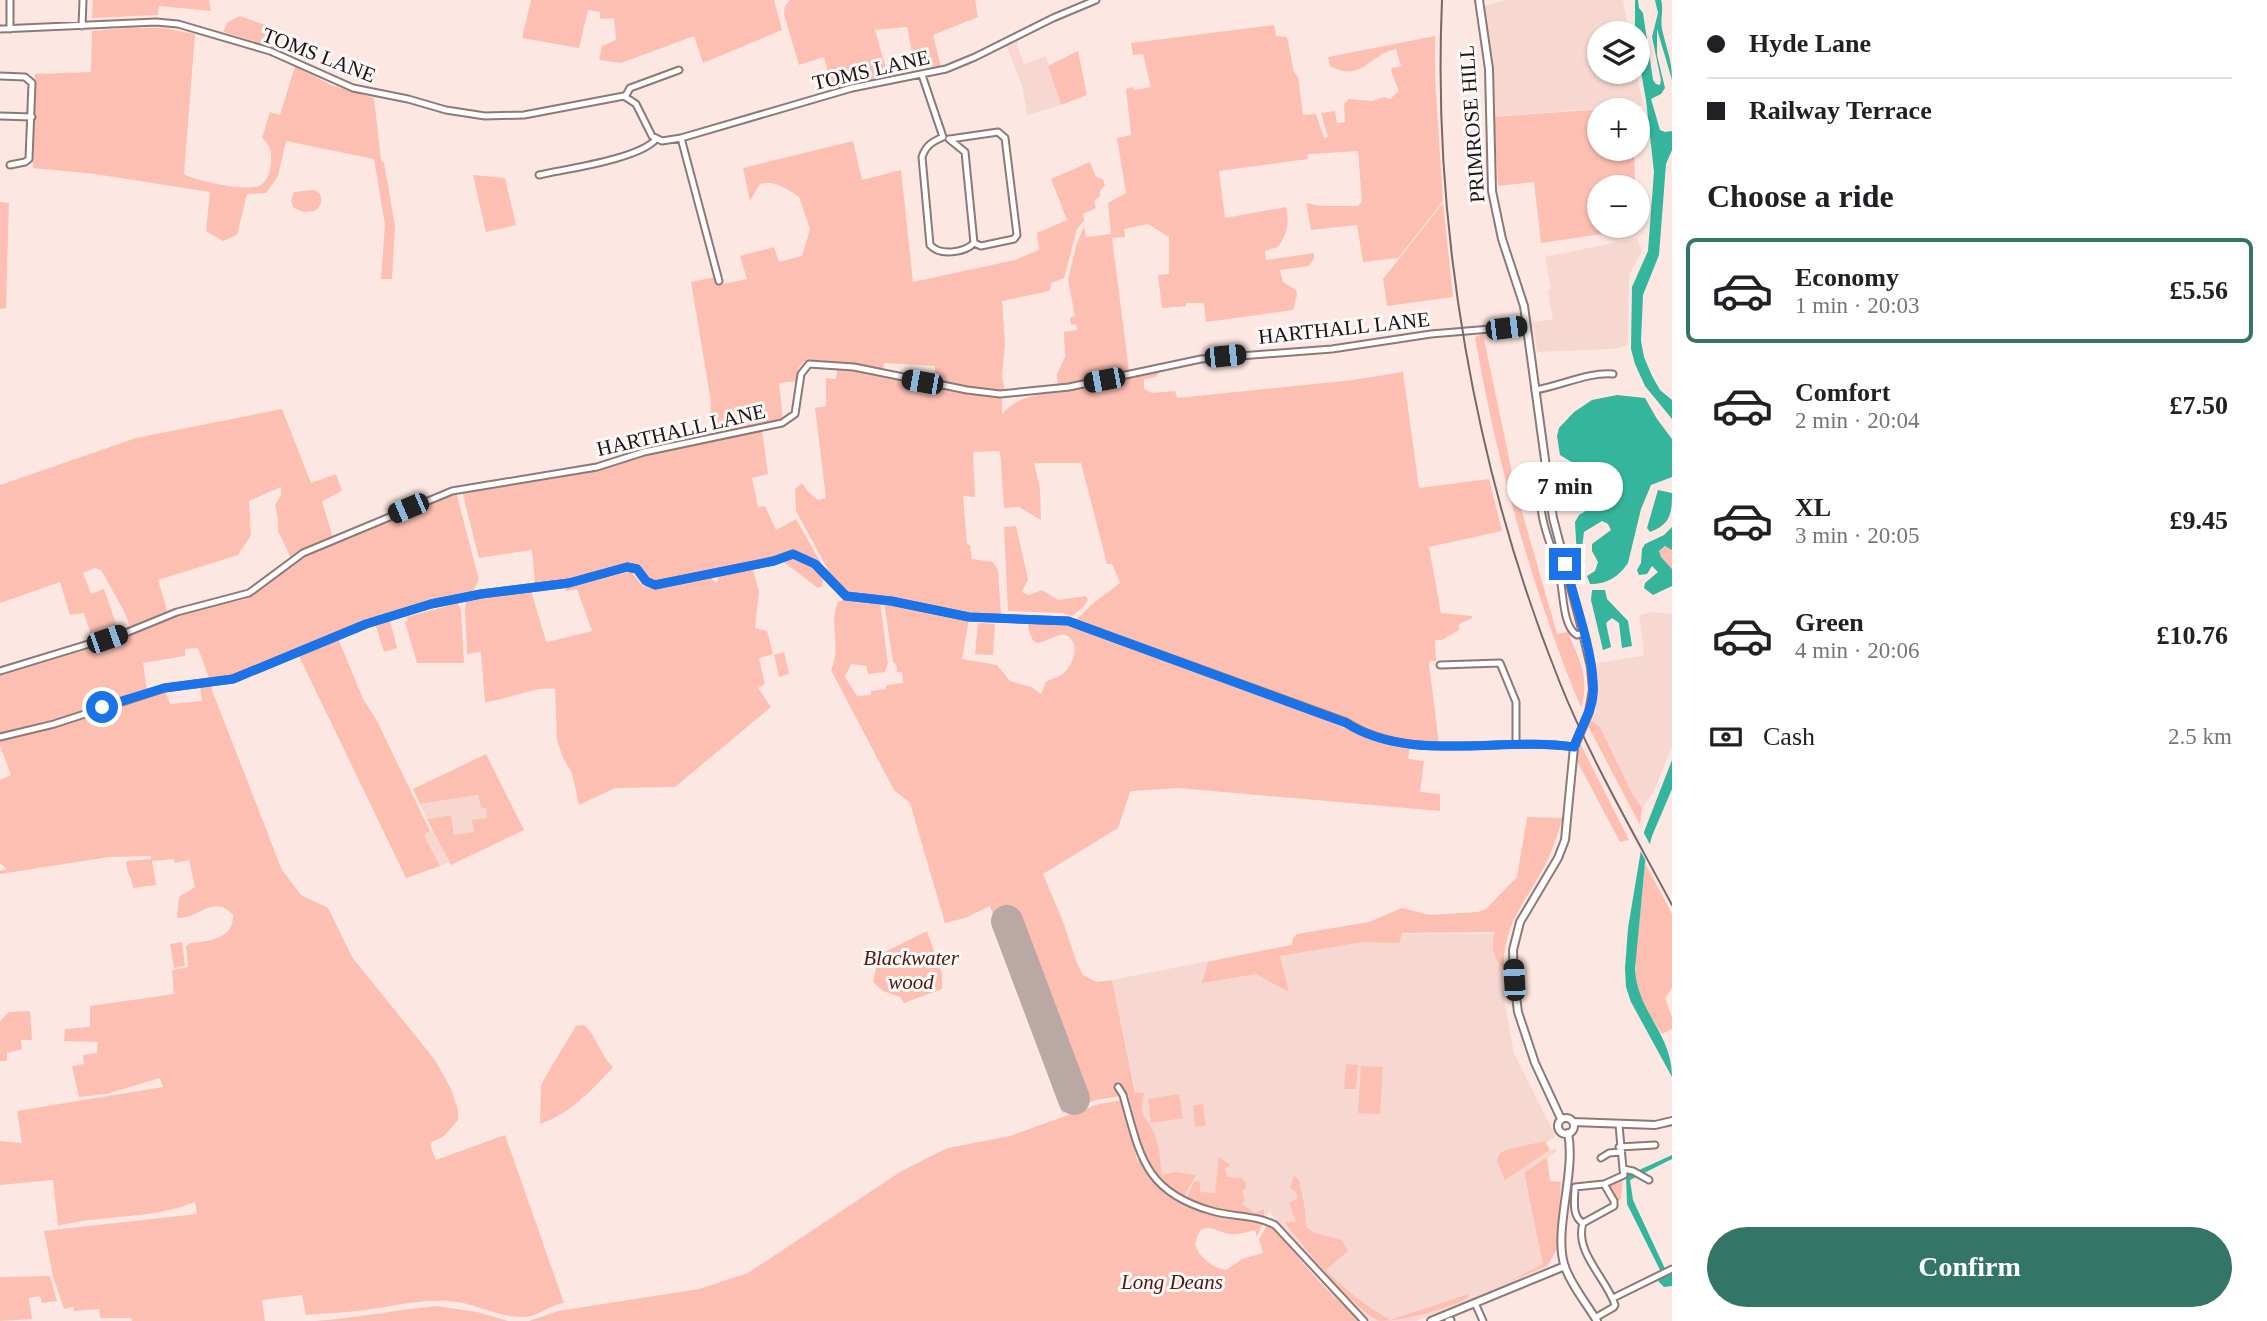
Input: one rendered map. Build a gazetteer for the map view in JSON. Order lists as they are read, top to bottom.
{
  "streets": {
    "street": ["TOMS LANE", "PRIMROSE HILL", "HARTHALL LANE"]
  },
  "crossings": [
    ["PRIMROSE HILL", "HARTHALL LANE"]
  ],
  "parks": ["Blackwater wood", "Long Deans"],
  "page": {
    "banner": ["Hyde Lane", "Railway Terrace"],
    "map_buttons": ["+", "−"],
    "heading": "Choose a ride",
    "list": [
      {
        "name": "Economy",
        "note": "1 min · 20:03",
        "value": "£5.56"
      },
      {
        "name": "Comfort",
        "note": "2 min · 20:04",
        "value": "£7.50"
      },
      {
        "name": "XL",
        "note": "3 min · 20:05",
        "value": "£9.45"
      },
      {
        "name": "Green",
        "note": "4 min · 20:06",
        "value": "£10.76"
      }
    ],
    "bubble": "7 min",
    "pay": ["Cash", "2.5 km"],
    "buttons": "Confirm"
  }
}
